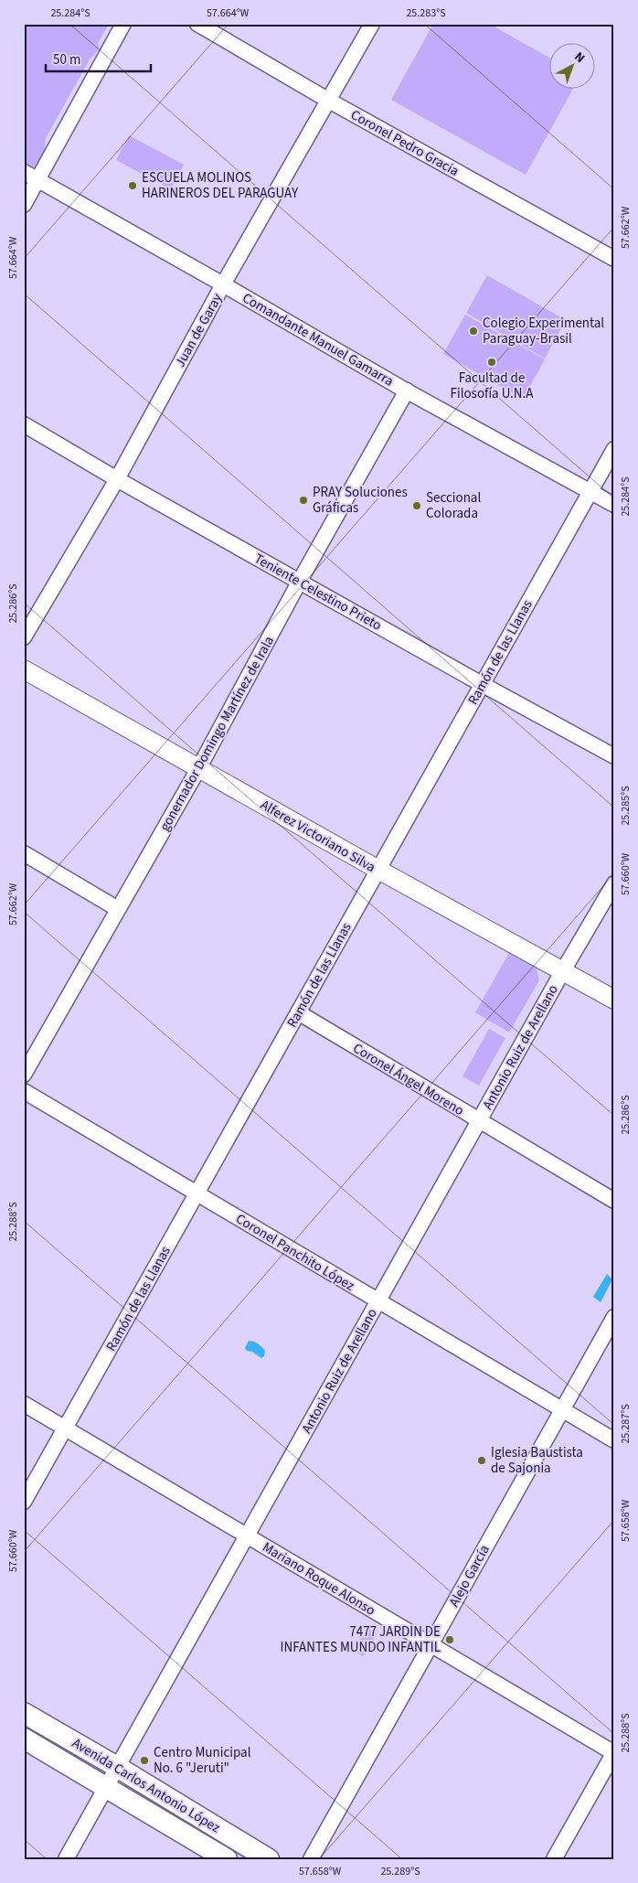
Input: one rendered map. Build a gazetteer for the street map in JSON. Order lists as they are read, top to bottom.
{
  "streets": {
    "main road": ["Avenida Carlos Antonio López"],
    "street": [
      "Coronel Pedro Gracia",
      "Juan de Garay",
      "Comandante Manuel Gamarra",
      "Teniente Celestino Prieto",
      "Ramón de las Llanas",
      "gonernador Domingo Martínez de Irala",
      "Alferez Victoriano Silva",
      "Antonio Ruiz de Arellano",
      "Coronel Ángel Moreno",
      "Coronel Panchito López",
      "Alejo García",
      "Mariano Roque Alonso"
    ]
  },
  "crossings": [
    ["Coronel Pedro Gracia", "Juan de Garay"],
    ["Juan de Garay", "Comandante Manuel Gamarra"],
    ["Juan de Garay", "Teniente Celestino Prieto"],
    ["Comandante Manuel Gamarra", "Ramón de las Llanas"],
    ["Comandante Manuel Gamarra", "gonernador Domingo Martínez de Irala"],
    ["Teniente Celestino Prieto", "Ramón de las Llanas"],
    ["Teniente Celestino Prieto", "gonernador Domingo Martínez de Irala"],
    ["Ramón de las Llanas", "Alferez Victoriano Silva"],
    ["Ramón de las Llanas", "Coronel Ángel Moreno"],
    ["Ramón de las Llanas", "Coronel Panchito López"],
    ["Ramón de las Llanas", "Mariano Roque Alonso"],
    ["gonernador Domingo Martínez de Irala", "Alferez Victoriano Silva"],
    ["Alferez Victoriano Silva", "Antonio Ruiz de Arellano"],
    ["Antonio Ruiz de Arellano", "Coronel Ángel Moreno"],
    ["Antonio Ruiz de Arellano", "Coronel Panchito López"],
    ["Antonio Ruiz de Arellano", "Mariano Roque Alonso"],
    ["Antonio Ruiz de Arellano", "Avenida Carlos Antonio López"],
    ["Coronel Panchito López", "Alejo García"],
    ["Alejo García", "Mariano Roque Alonso"]
  ],
  "places": [
    "ESCUELA MOLINOS HARINEROS DEL PARAGUAY",
    "Colegio Experimental Paraguay-Brasil",
    "Facultad de Filosofía U.N.A",
    "PRAY Soluciones Gráficas",
    "Seccional Colorada",
    "Iglesia Baustista de Sajonia",
    "7477 JARDIN DE INFANTES MUNDO INFANTIL",
    "Centro Municipal No. 6 \"Jeruti\""
  ],
  "scale_bar": "50 m",
  "north": "top right",
  "coordinates": [
    "25.284°S",
    "57.664°W",
    "25.283°S",
    "57.662°W",
    "25.286°S",
    "25.285°S",
    "57.660°W",
    "25.288°S",
    "25.287°S",
    "57.658°W",
    "25.289°S"
  ]
}
